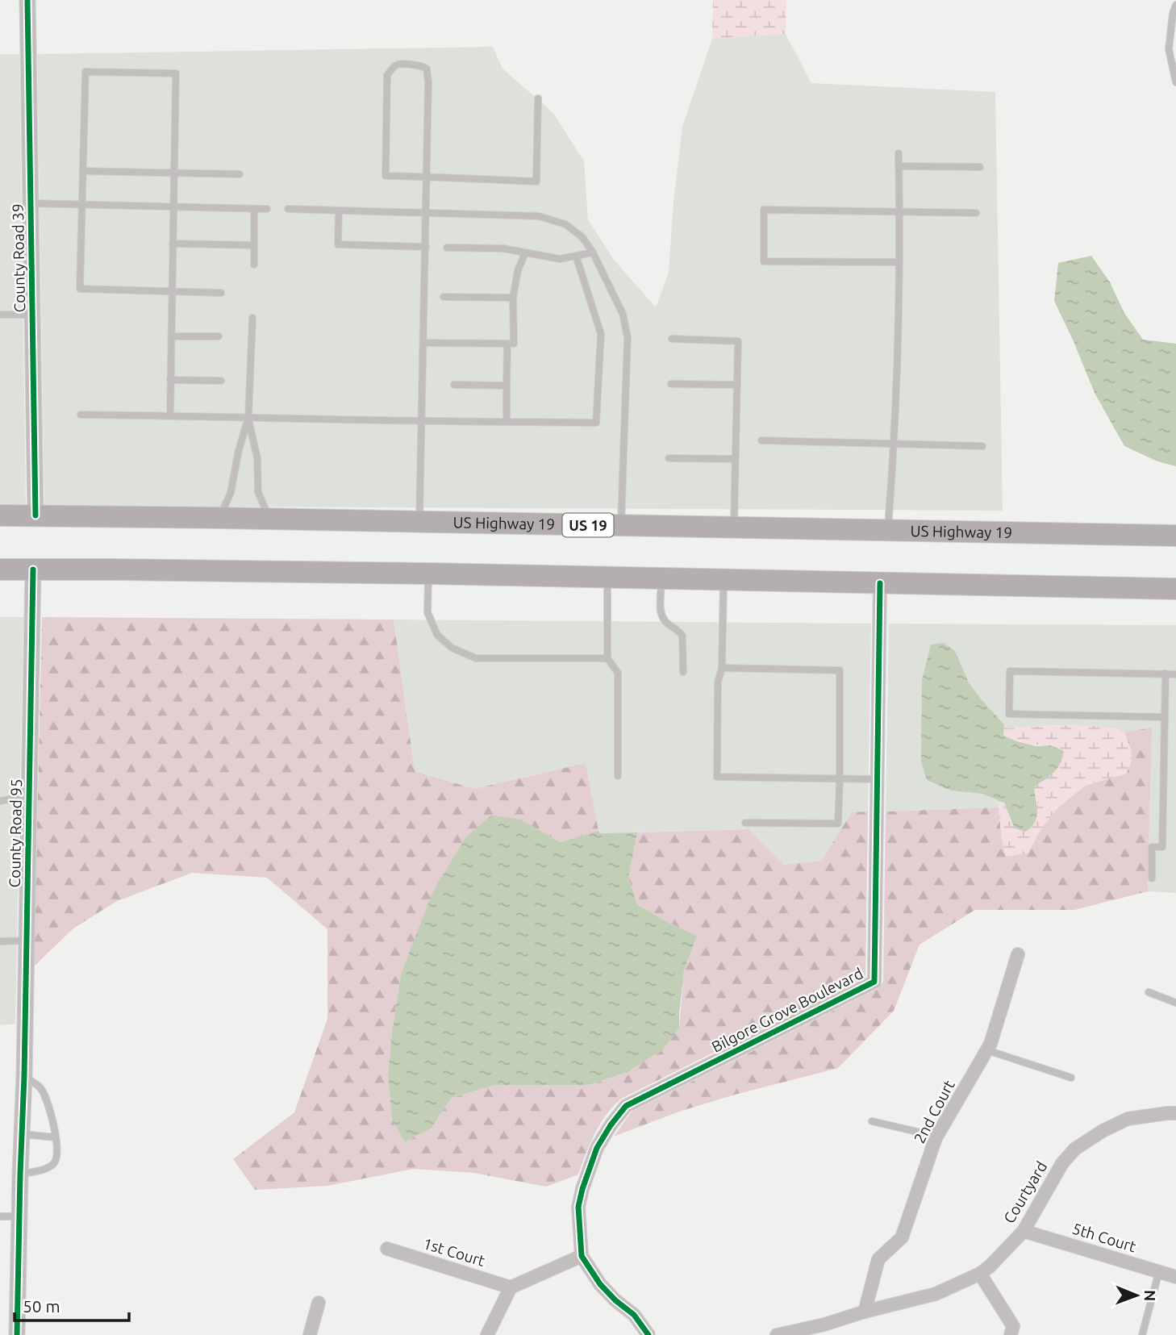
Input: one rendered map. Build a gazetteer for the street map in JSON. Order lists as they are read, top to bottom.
{
  "streets": {
    "highway": ["US Highway 19", "US 19"],
    "street": [
      "County Road 39",
      "County Road 95",
      "Bilgore Grove Boulevard",
      "2nd Court",
      "Courtyard",
      "5th Court",
      "1st Court"
    ]
  },
  "crossings": [
    ["County Road 39", "US Highway 19"],
    ["2nd Court", "Courtyard"],
    ["Courtyard", "5th Court"]
  ],
  "scale_bar": "50 m",
  "north": "right"
}
